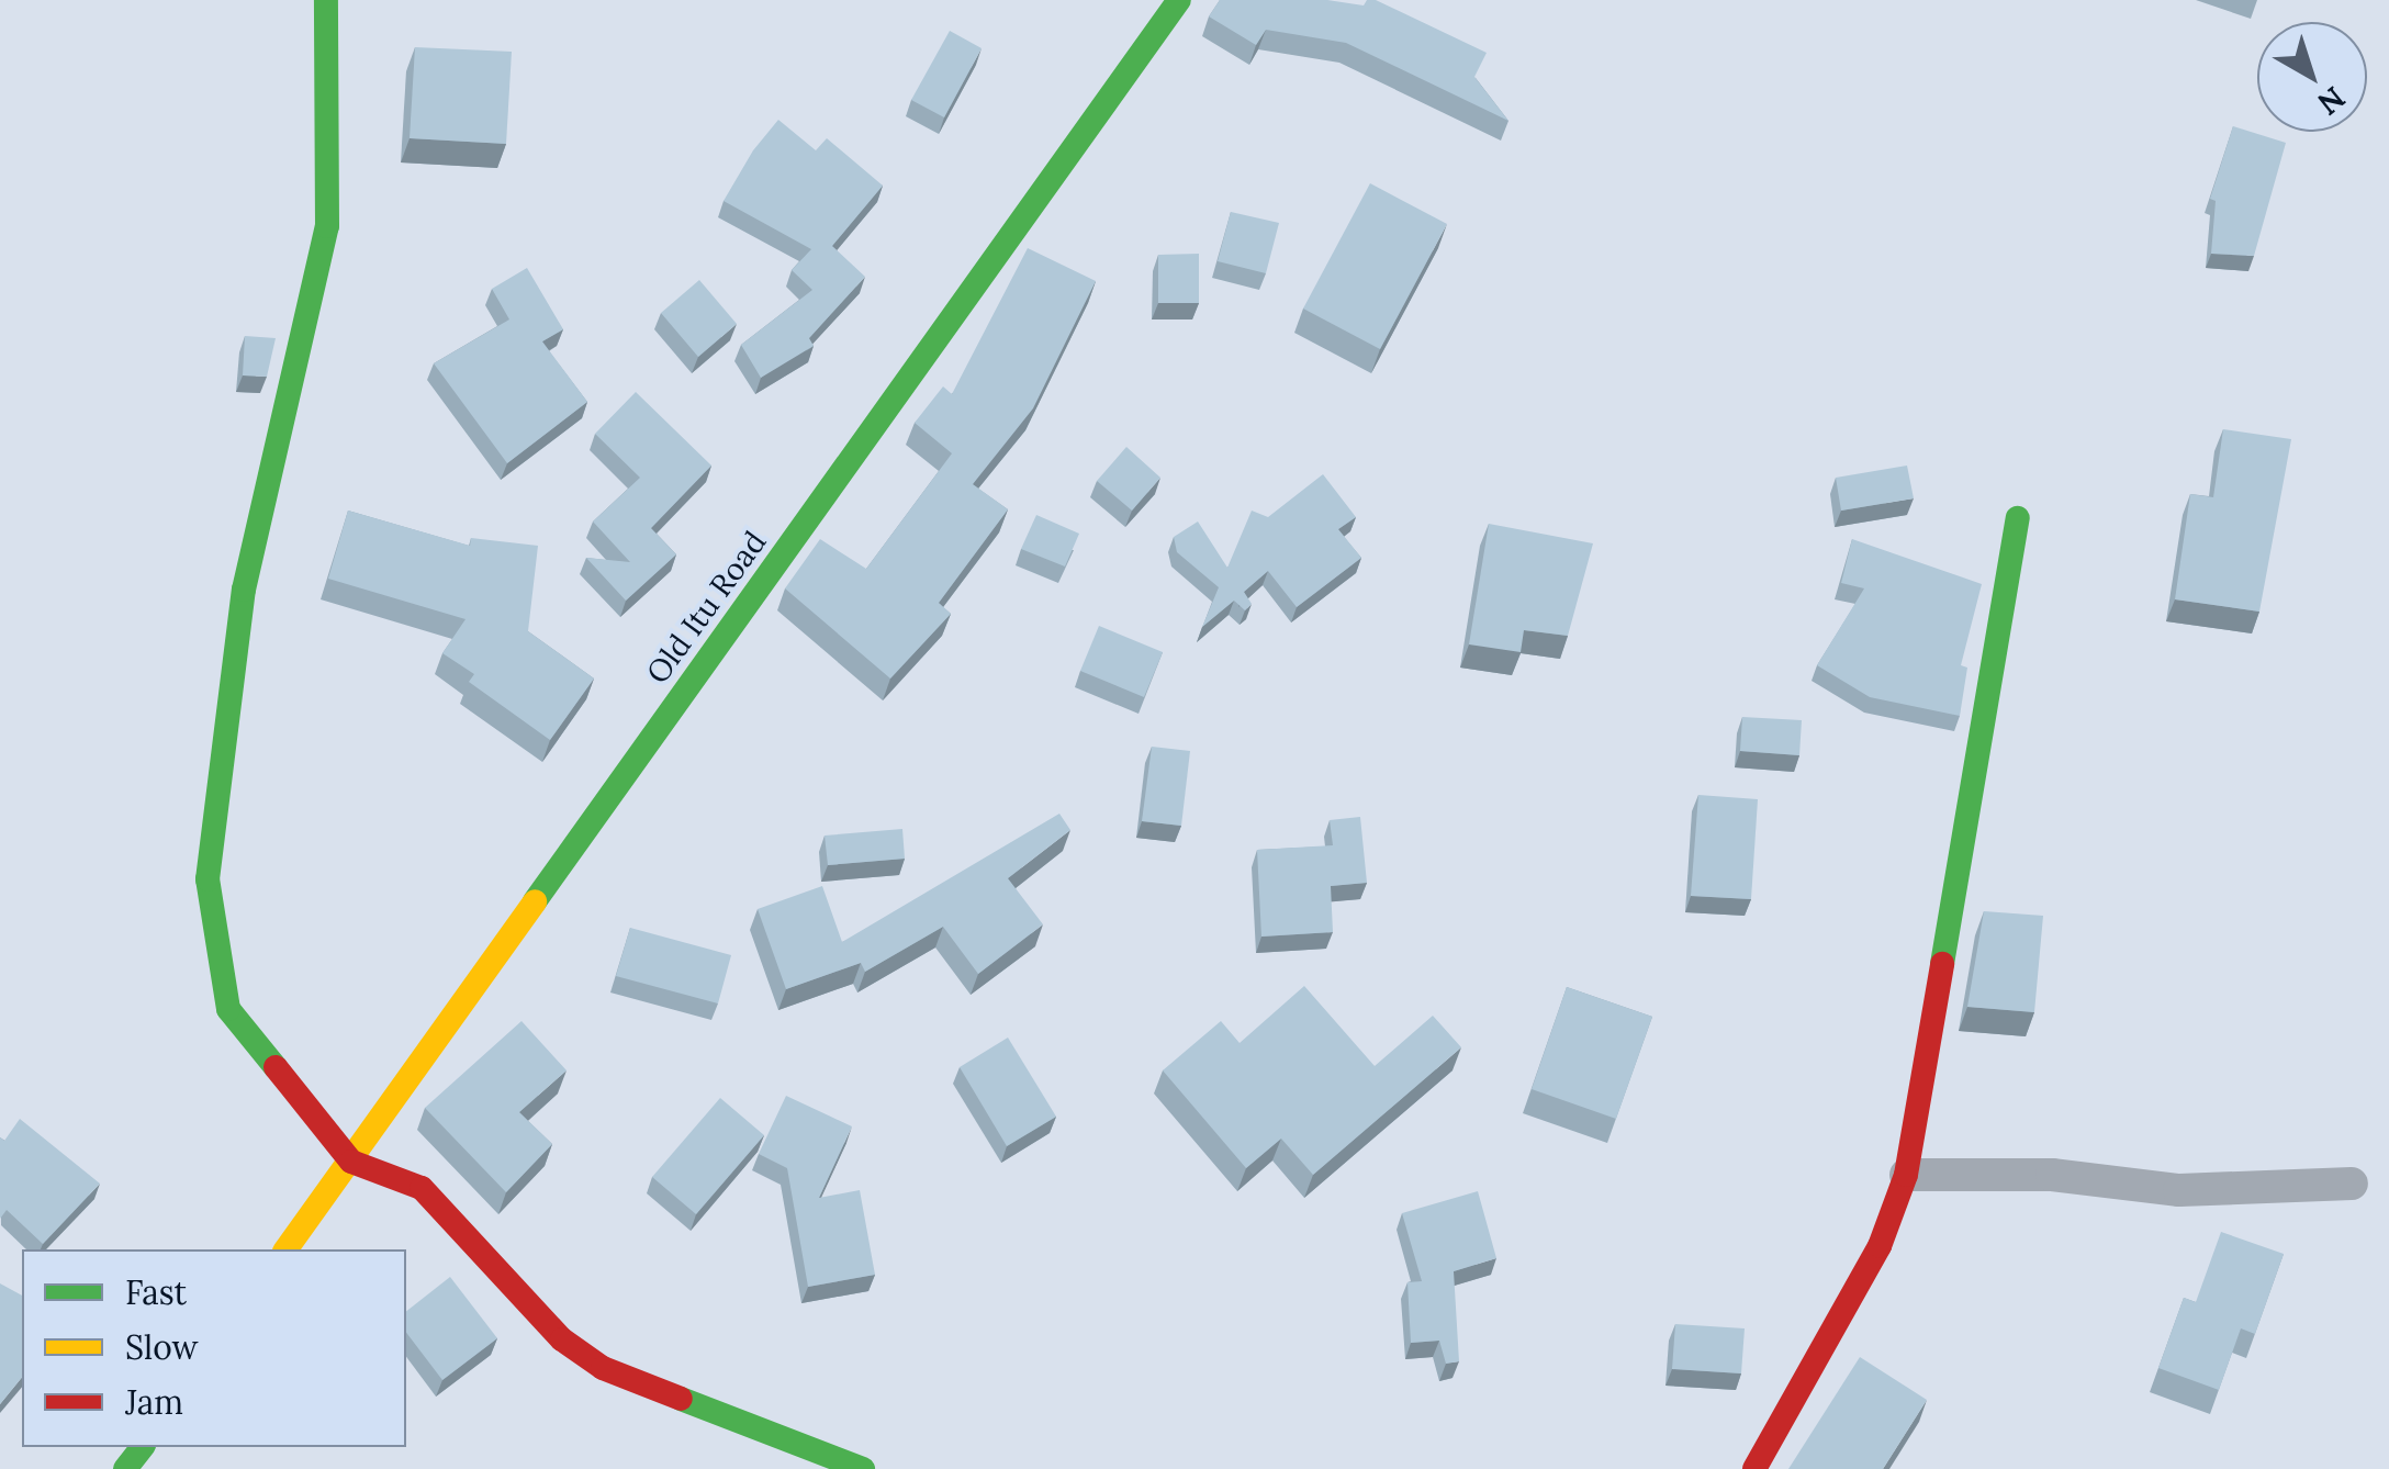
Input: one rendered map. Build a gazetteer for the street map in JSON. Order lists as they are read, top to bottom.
{
  "streets": {
    "street": ["Old Itu Road"]
  },
  "legend": ["Fast", "Slow", "Jam"],
  "north": "bottom right"
}
